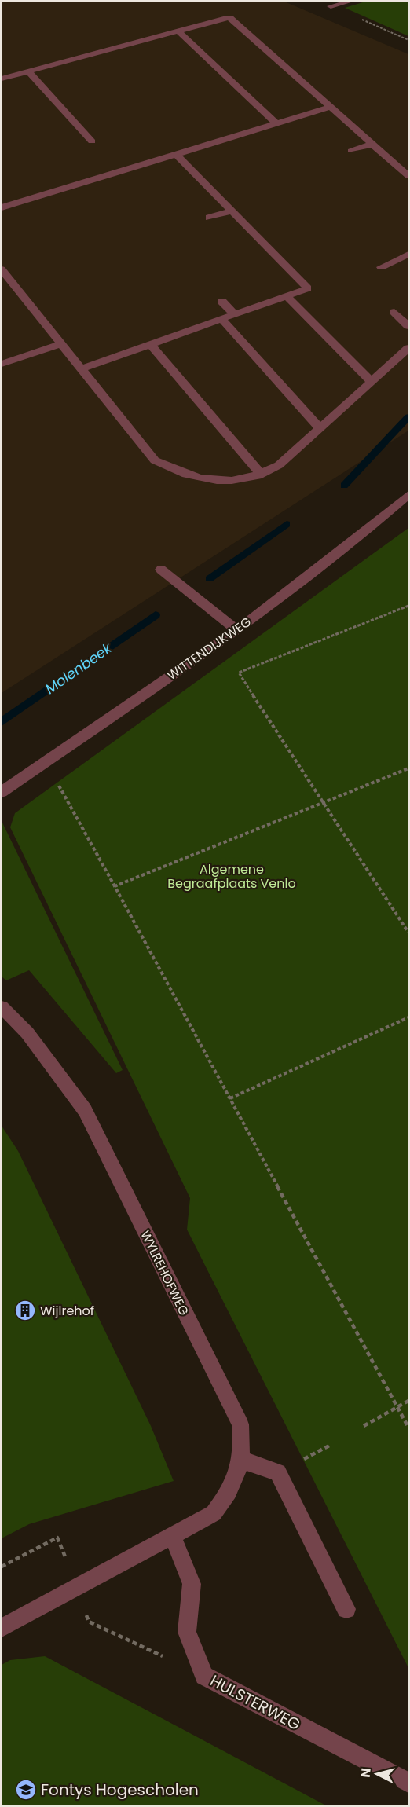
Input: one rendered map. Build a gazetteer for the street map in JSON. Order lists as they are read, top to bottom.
{
  "streets": {
    "street": ["WITTENDIJKWEG", "WYLREHOFWEG", "HULSTERWEG"]
  },
  "crossings": [
    ["WYLREHOFWEG", "HULSTERWEG"]
  ],
  "water": ["Molenbeek"],
  "parks": ["Algemene Begraafplaats Venlo"],
  "places": {
    "building": ["Wijlrehof"],
    "school or university": ["Fontys Hogescholen"]
  },
  "north": "left"
}
